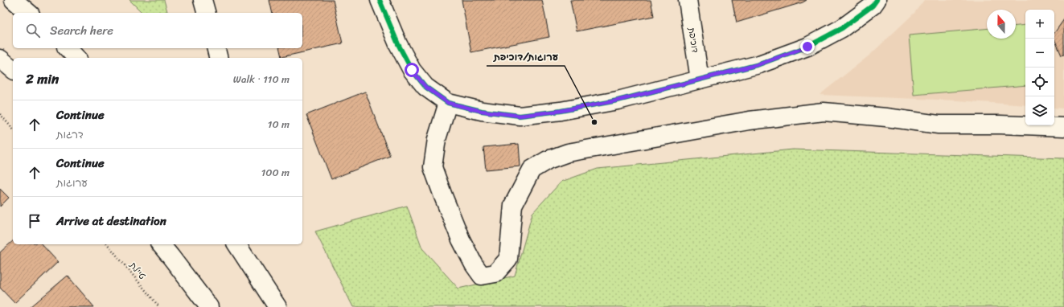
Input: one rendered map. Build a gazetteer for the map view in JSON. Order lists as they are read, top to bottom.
{
  "streets": {
    "street": ["דוכיפת"],
    "path": ["טיילת"]
  },
  "places": ["ערוגות/דוכיפת"],
  "north": "top",
  "page": {
    "map_buttons": ["+", "−"],
    "search": "Search here",
    "heading": ["2 min", "Walk · 110 m"],
    "list": [
      ["Continue", "דרגות", "10 m"],
      ["Continue", "ערוגות", "100 m"],
      "Arrive at destination"
    ]
  }
}
